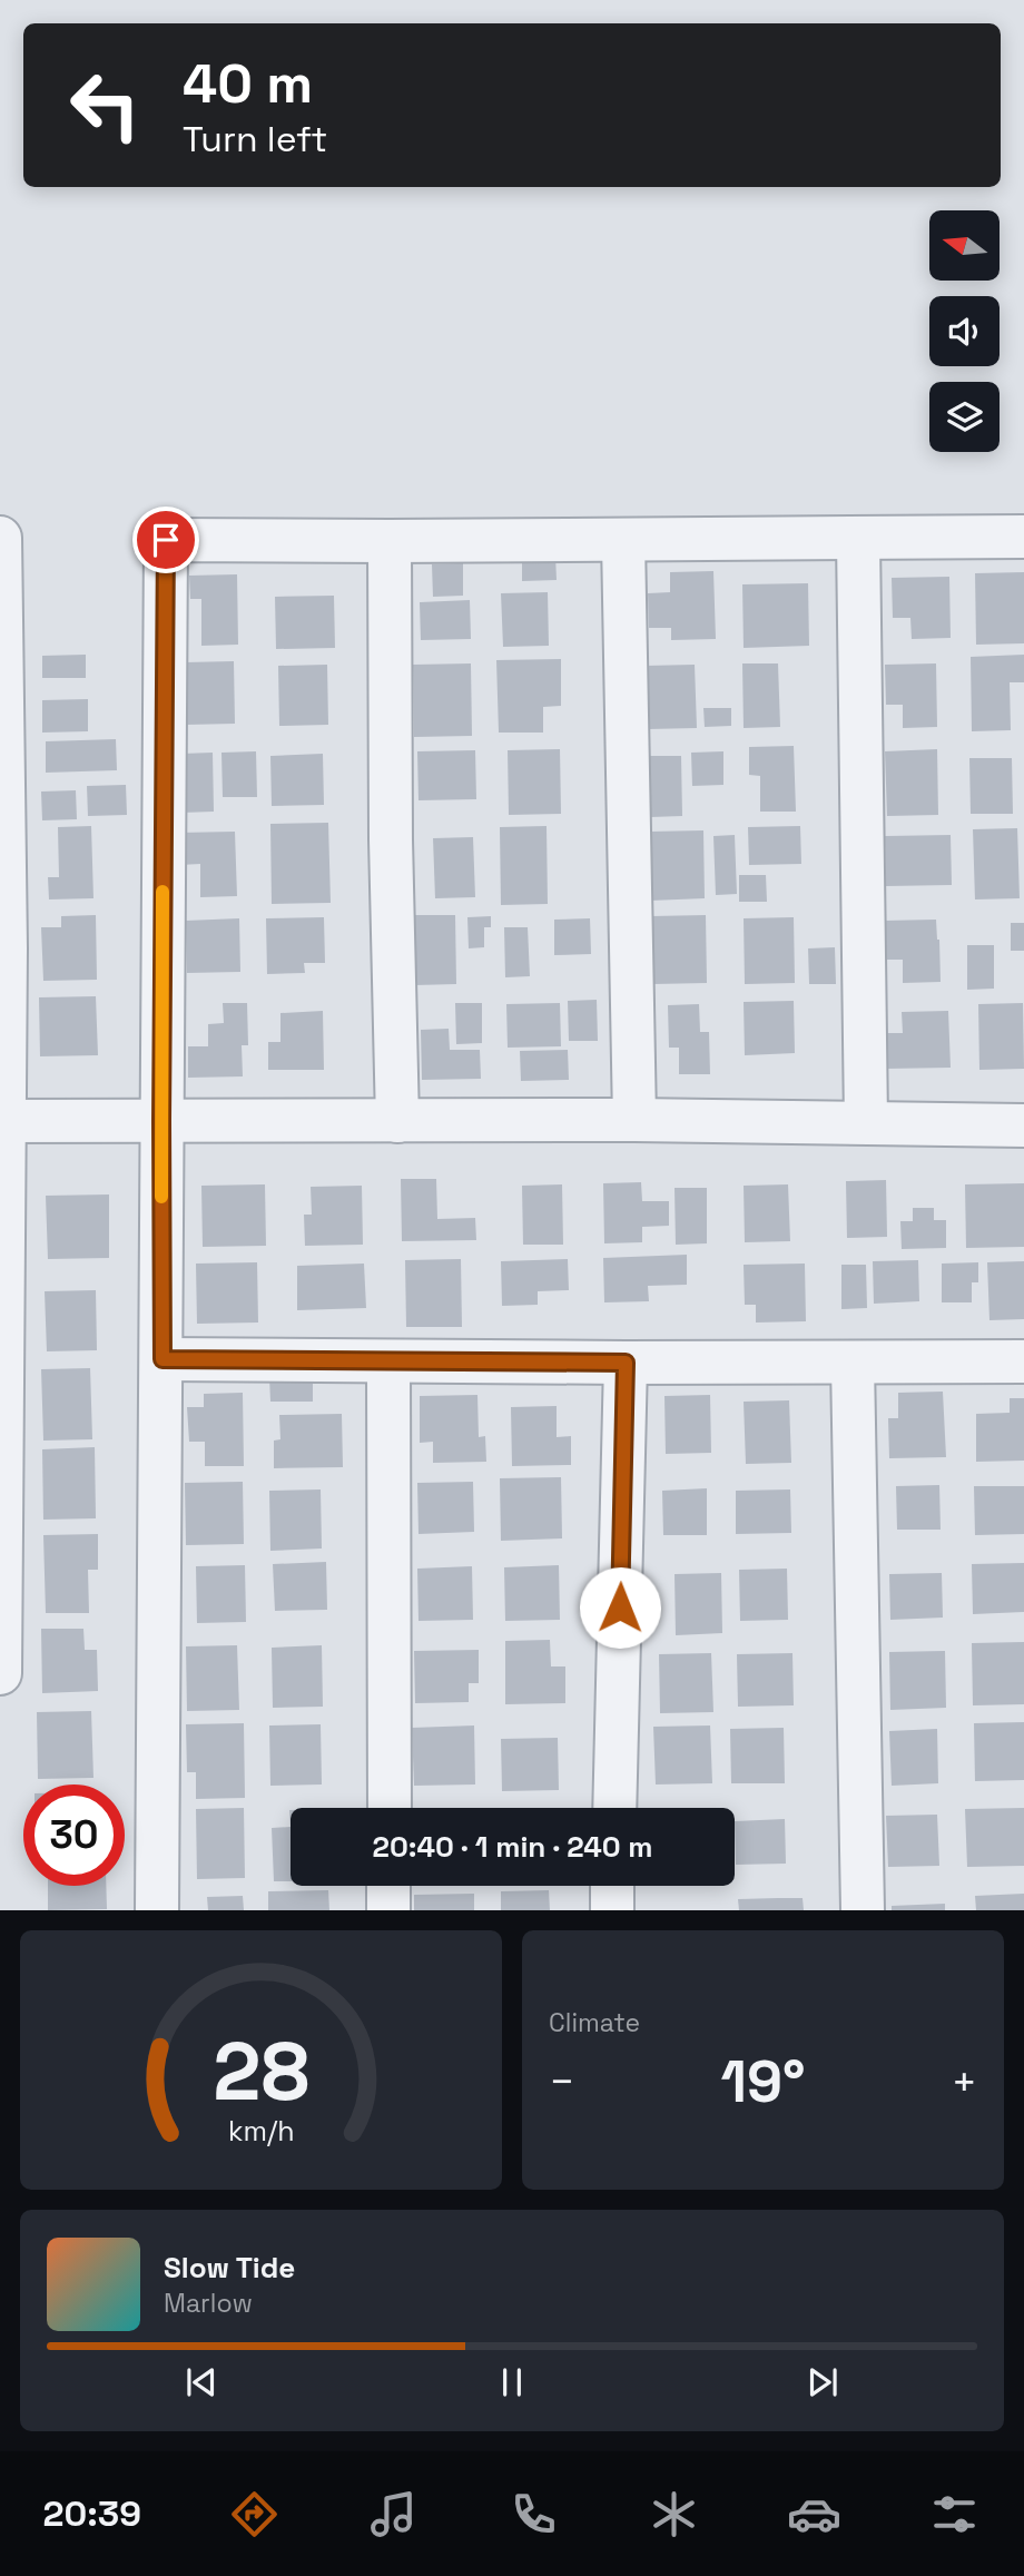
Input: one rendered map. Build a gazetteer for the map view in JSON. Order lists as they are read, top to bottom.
{
  "north": "left",
  "page": {
    "turn": ["40 m", "Turn left"],
    "limit": "30",
    "trip": "20:40 · 1 min · 240 m",
    "tile": "Climate",
    "heat": ["−", "19°", "+"],
    "song": ["Slow Tide", "Marlow"],
    "tabs": "20:39",
    "gauge": ["28", "km/h"]
  }
}
